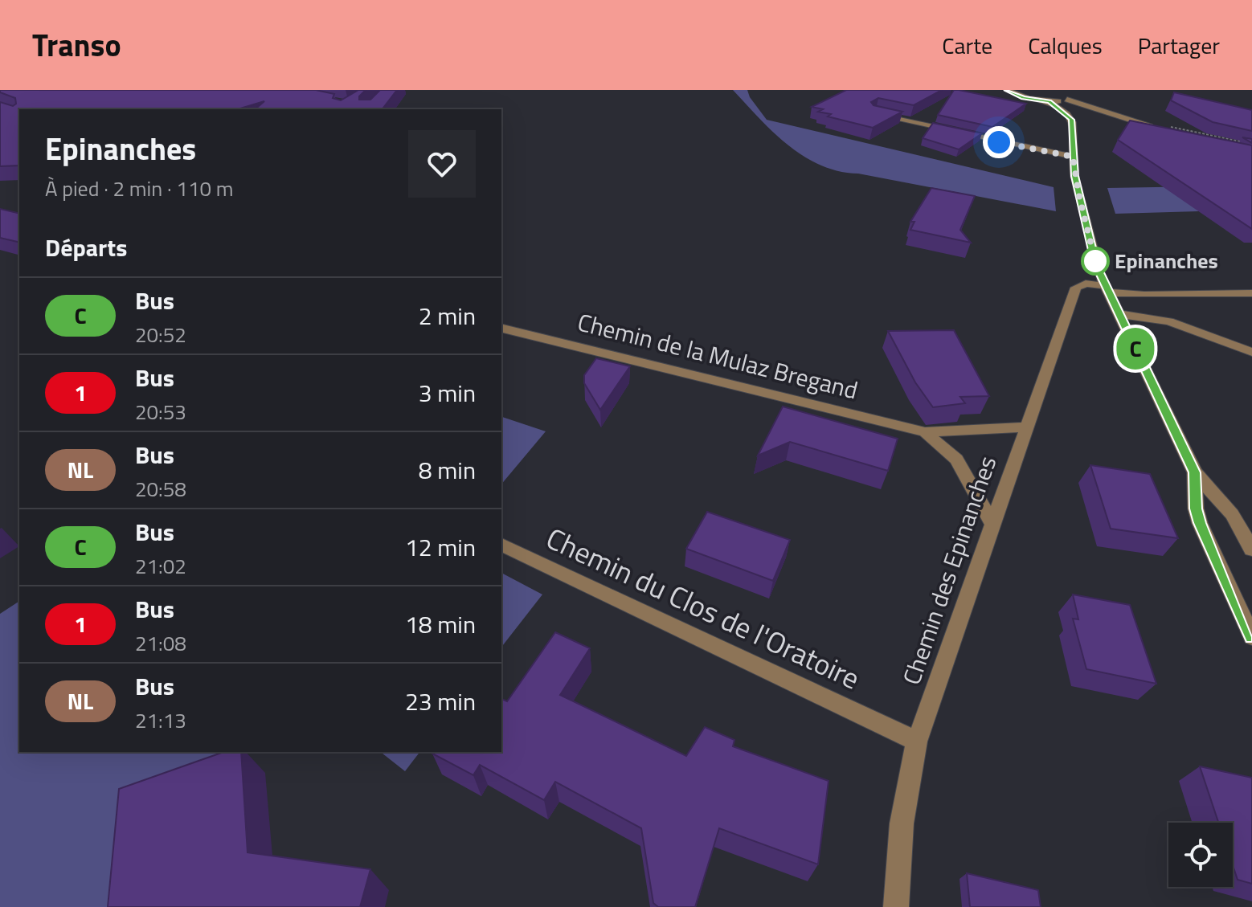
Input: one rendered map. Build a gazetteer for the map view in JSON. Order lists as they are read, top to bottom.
{
  "streets": {
    "street": ["Chemin de la Mulaz Bregand", "Chemin des Epinanches", "Chemin du Clos de l'Oratoire"]
  },
  "crossings": [
    ["Chemin de la Mulaz Bregand", "Chemin des Epinanches"],
    ["Chemin des Epinanches", "Chemin du Clos de l'Oratoire"]
  ],
  "places": ["Epinanches"],
  "lines": ["bus line C"],
  "page": {
    "header": "Transo",
    "nav": ["Carte", "Calques", "Partager"],
    "on_map": "C",
    "heading": [
      ["Epinanches", "À pied · 2 min · 110 m"],
      "Départs"
    ],
    "list": [
      {
        "mark": "C",
        "name": "Bus",
        "note": "20:52",
        "value": "2 min"
      },
      {
        "mark": "1",
        "name": "Bus",
        "note": "20:53",
        "value": "3 min"
      },
      {
        "mark": "NL",
        "name": "Bus",
        "note": "20:58",
        "value": "8 min"
      },
      {
        "mark": "C",
        "name": "Bus",
        "note": "21:02",
        "value": "12 min"
      },
      {
        "mark": "1",
        "name": "Bus",
        "note": "21:08",
        "value": "18 min"
      },
      {
        "mark": "NL",
        "name": "Bus",
        "note": "21:13",
        "value": "23 min"
      }
    ]
  }
}
